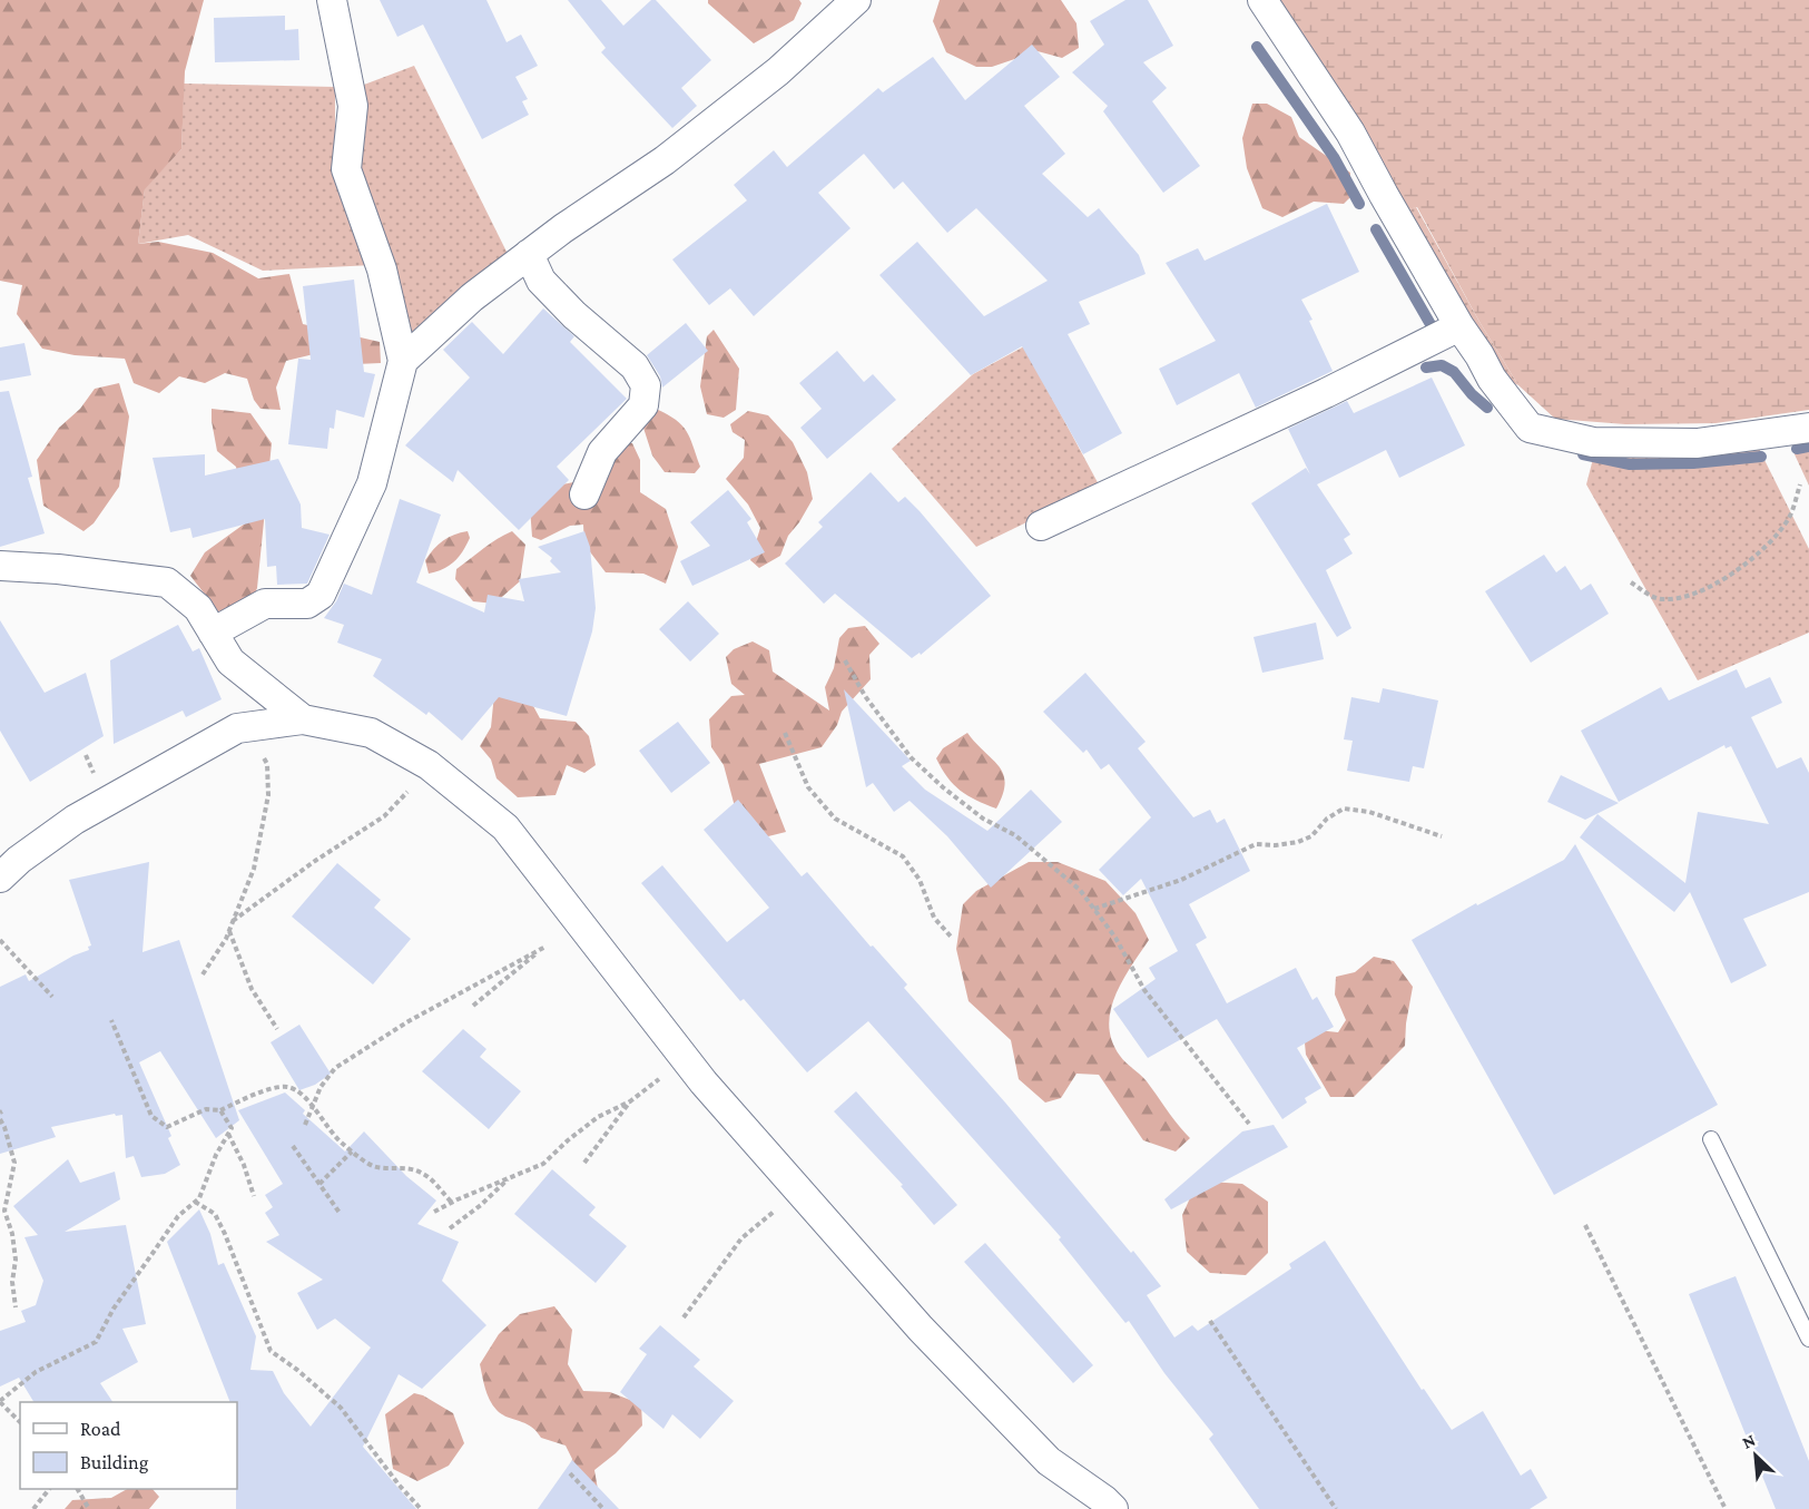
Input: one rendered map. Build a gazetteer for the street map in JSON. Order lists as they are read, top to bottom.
{
  "legend": ["Road", "Building"],
  "north": "top left"
}
